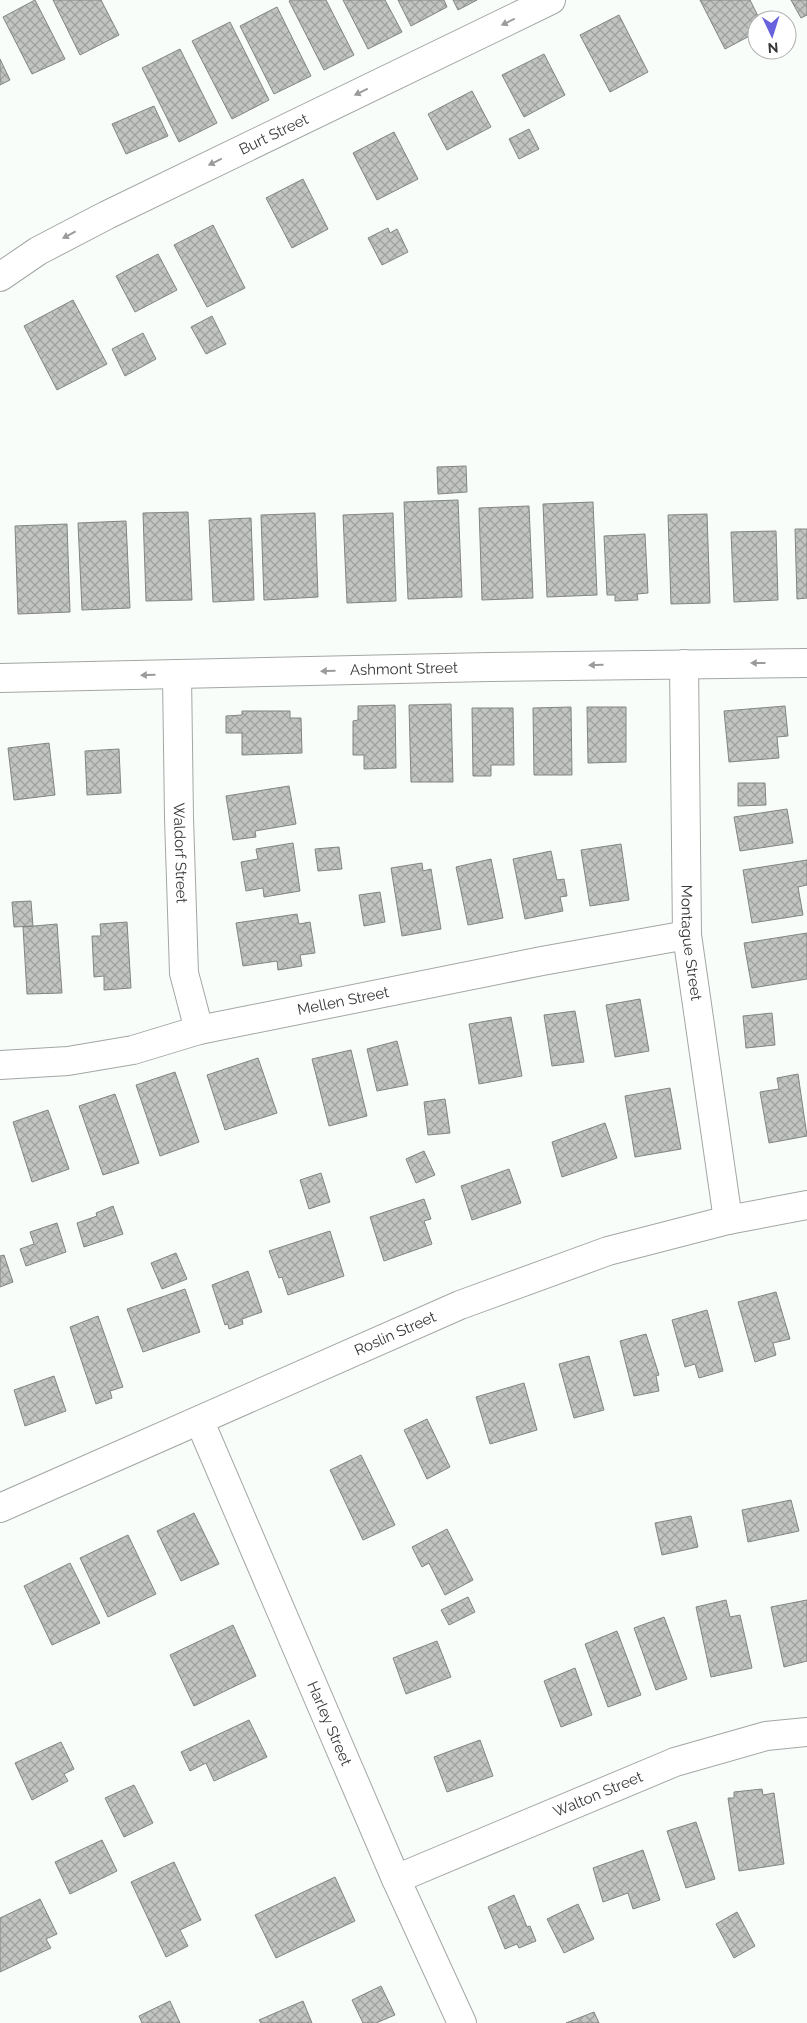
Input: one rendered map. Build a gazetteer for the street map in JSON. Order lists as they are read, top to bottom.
{
  "streets": {
    "street": [
      "Burt Street",
      "Ashmont Street",
      "Waldorf Street",
      "Montague Street",
      "Mellen Street",
      "Roslin Street",
      "Harley Street",
      "Walton Street"
    ]
  },
  "crossings": [
    ["Ashmont Street", "Waldorf Street"],
    ["Ashmont Street", "Montague Street"],
    ["Waldorf Street", "Mellen Street"],
    ["Montague Street", "Mellen Street"],
    ["Montague Street", "Roslin Street"],
    ["Roslin Street", "Harley Street"],
    ["Harley Street", "Walton Street"]
  ],
  "one_way": ["Burt Street", "Ashmont Street"],
  "north": "bottom"
}
